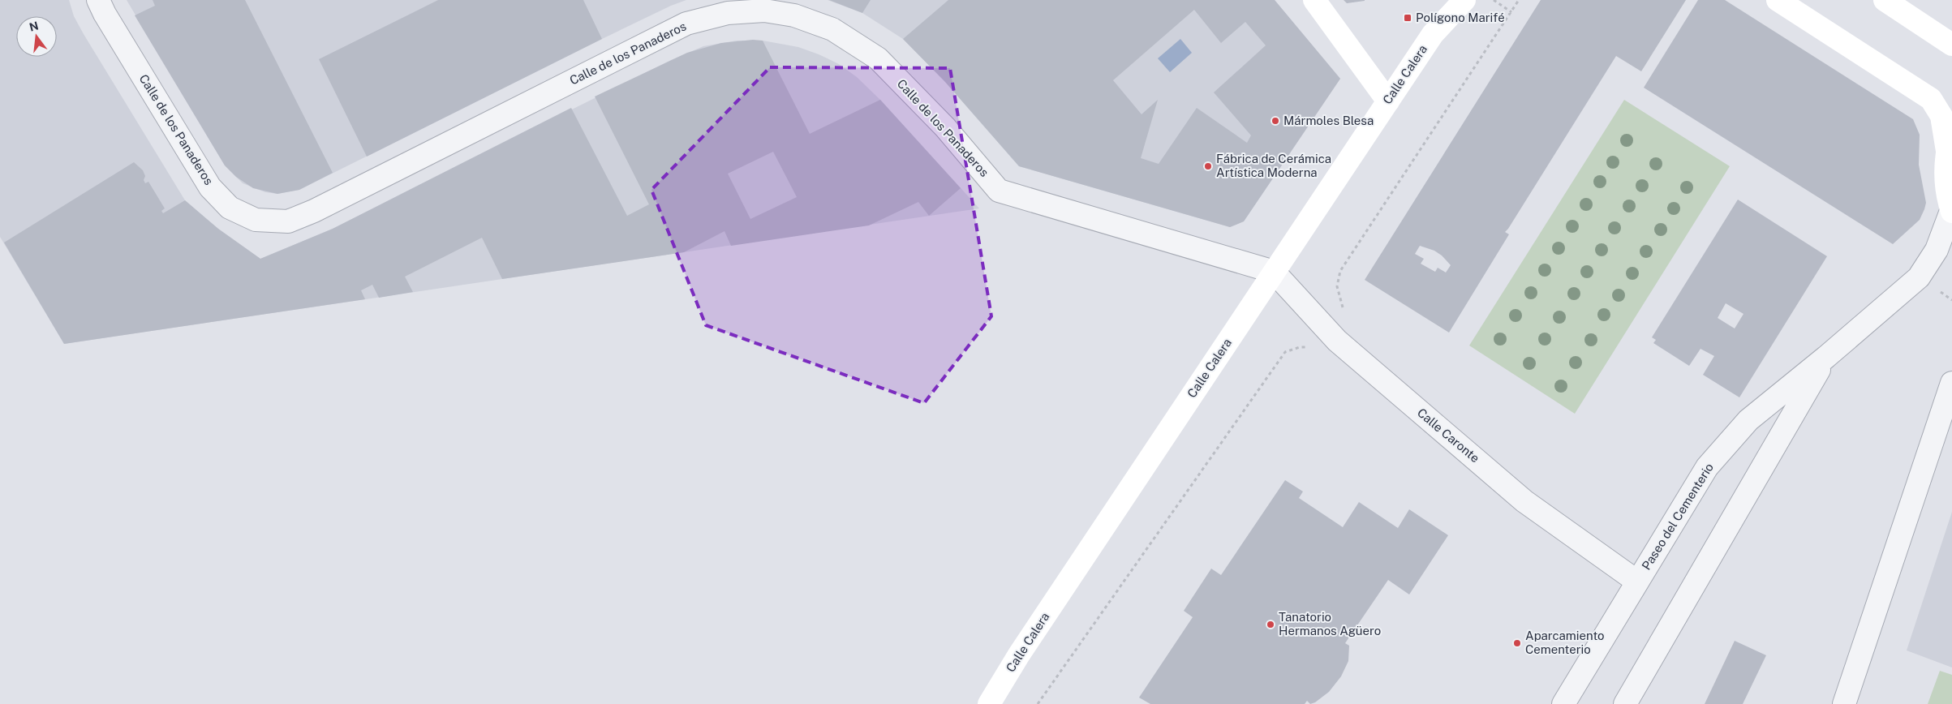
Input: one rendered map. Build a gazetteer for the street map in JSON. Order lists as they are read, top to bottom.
{
  "streets": {
    "main road": ["Calle Calera"],
    "street": ["Calle de los Panaderos", "Calle Caronte", "Paseo del Cementerio"]
  },
  "crossings": [
    ["Calle de los Panaderos", "Calle Calera"],
    ["Calle de los Panaderos", "Calle Caronte"],
    ["Calle Calera", "Calle Caronte"],
    ["Calle Caronte", "Paseo del Cementerio"]
  ],
  "places": {
    "transit": ["Polígono Marifé"],
    "other": [
      "Mármoles Blesa",
      "Fábrica de Cerámica Artística Moderna",
      "Tanatorio Hermanos Agüero",
      "Aparcamiento Cementerio"
    ]
  },
  "north": "top"
}
